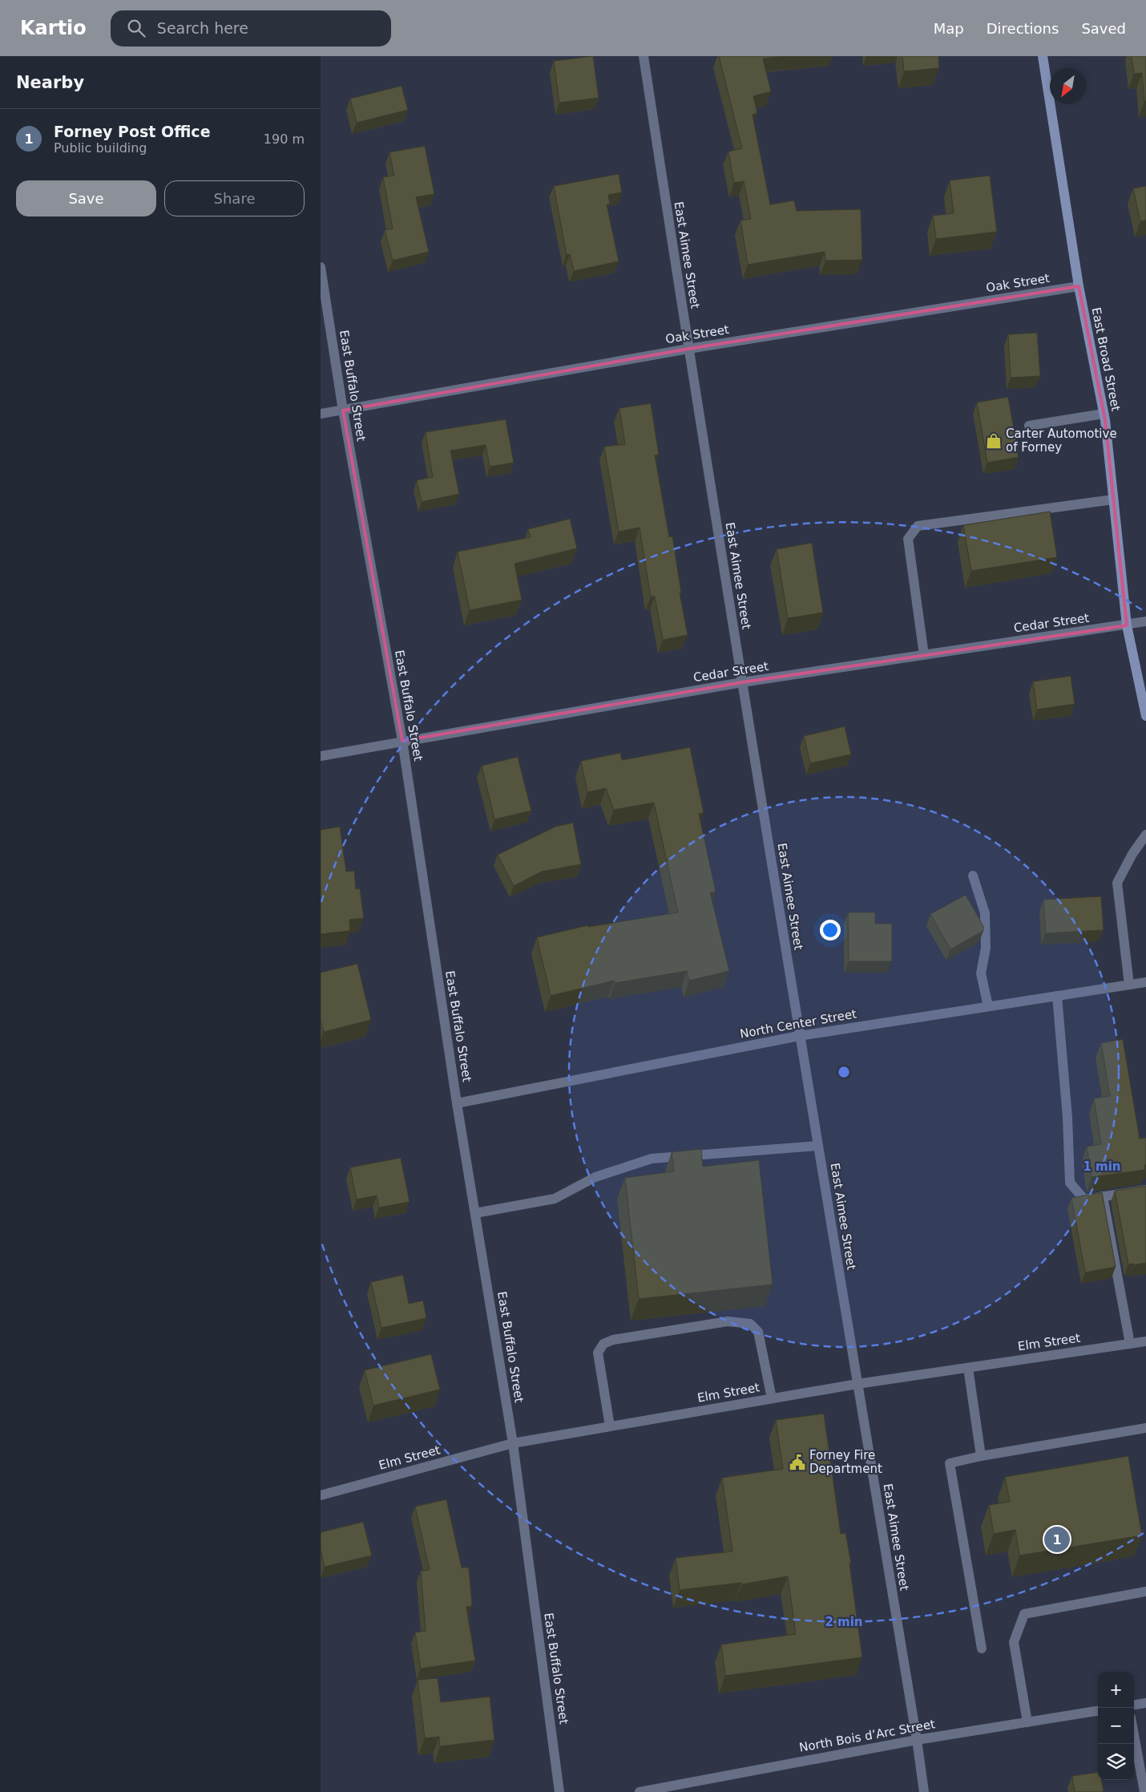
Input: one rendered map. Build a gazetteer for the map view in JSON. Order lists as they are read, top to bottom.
{
  "streets": {
    "main road": ["East Broad Street"],
    "street": [
      "East Aimee Street",
      "Oak Street",
      "East Buffalo Street",
      "Cedar Street",
      "North Center Street",
      "Elm Street",
      "North Bois d’Arc Street"
    ]
  },
  "crossings": [
    ["East Aimee Street", "Oak Street"],
    ["East Aimee Street", "Cedar Street"],
    ["East Aimee Street", "North Center Street"],
    ["East Aimee Street", "Elm Street"],
    ["East Aimee Street", "North Bois d’Arc Street"],
    ["Oak Street", "East Broad Street"],
    ["Oak Street", "East Buffalo Street"],
    ["East Broad Street", "Cedar Street"],
    ["East Buffalo Street", "Cedar Street"],
    ["East Buffalo Street", "North Center Street"],
    ["East Buffalo Street", "Elm Street"]
  ],
  "places": {
    "shop": ["Carter Automotive of Forney"],
    "public building": ["Forney Fire Department"]
  },
  "north": "bottom left",
  "page": {
    "header": "Kartio",
    "search": "Search here",
    "nav": ["Map", "Directions", "Saved"],
    "heading": "Nearby",
    "list": [
      {
        "mark": "1",
        "name": "Forney Post Office",
        "note": "Public building",
        "value": "190 m"
      }
    ],
    "buttons": ["Save", "Share"],
    "pins": "1",
    "map_buttons": ["+", "−"]
  },
  "rings": ["1 min", "2 min"]
}
